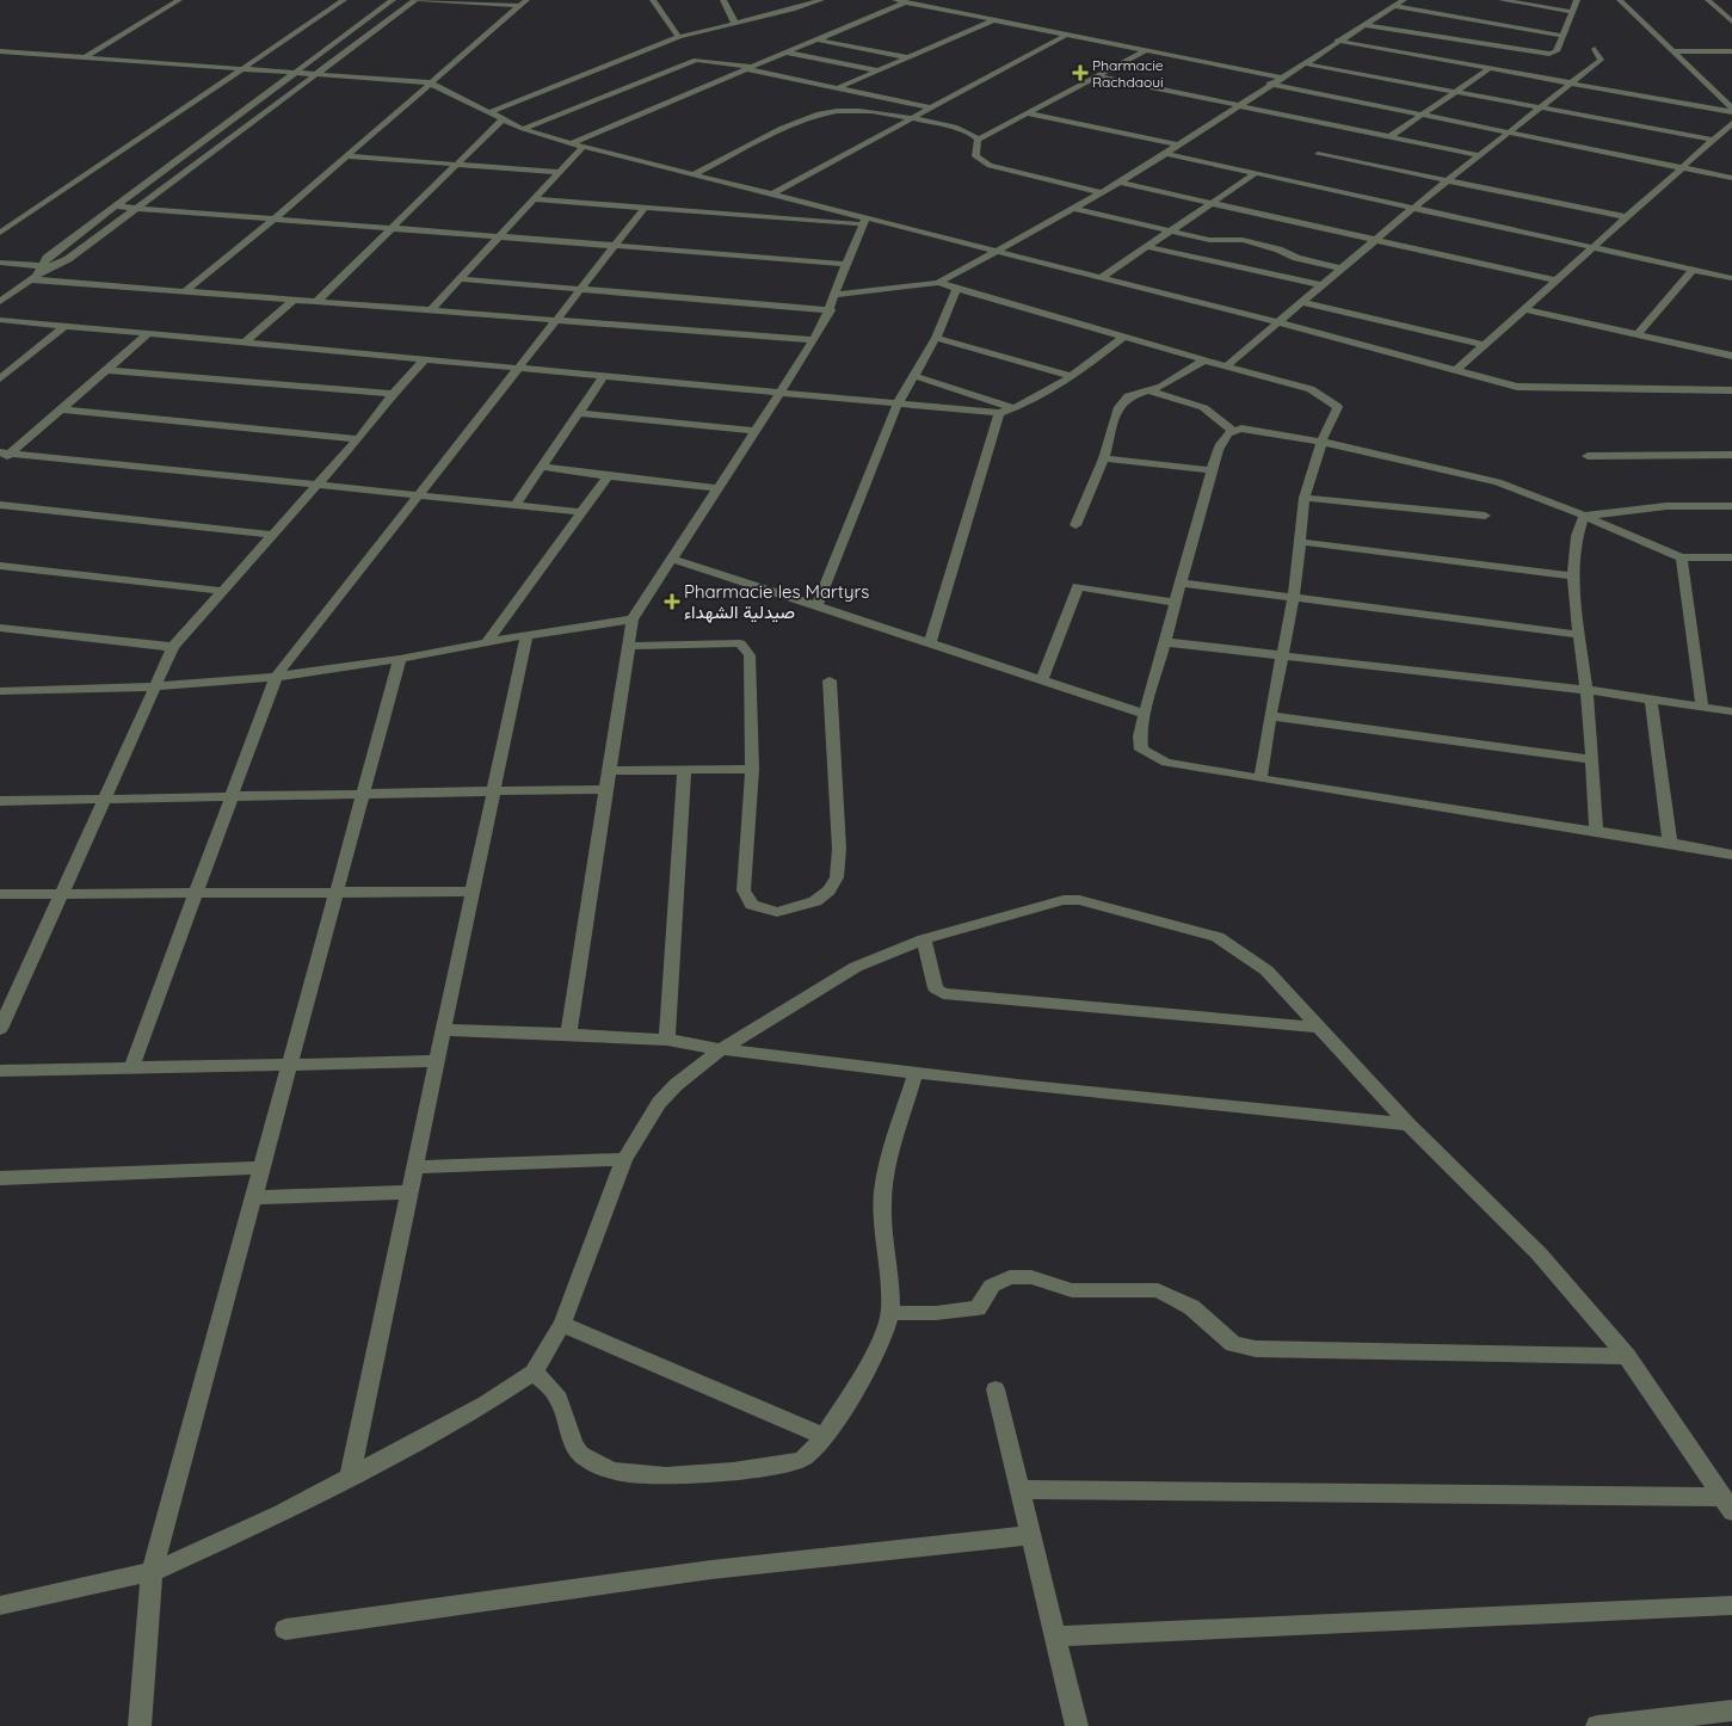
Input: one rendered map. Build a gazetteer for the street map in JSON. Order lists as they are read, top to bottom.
{
  "places": {
    "health": ["Pharmacie Rachdaoui", "Pharmacie les Martyrs صيدلية الشهداء"]
  }
}
